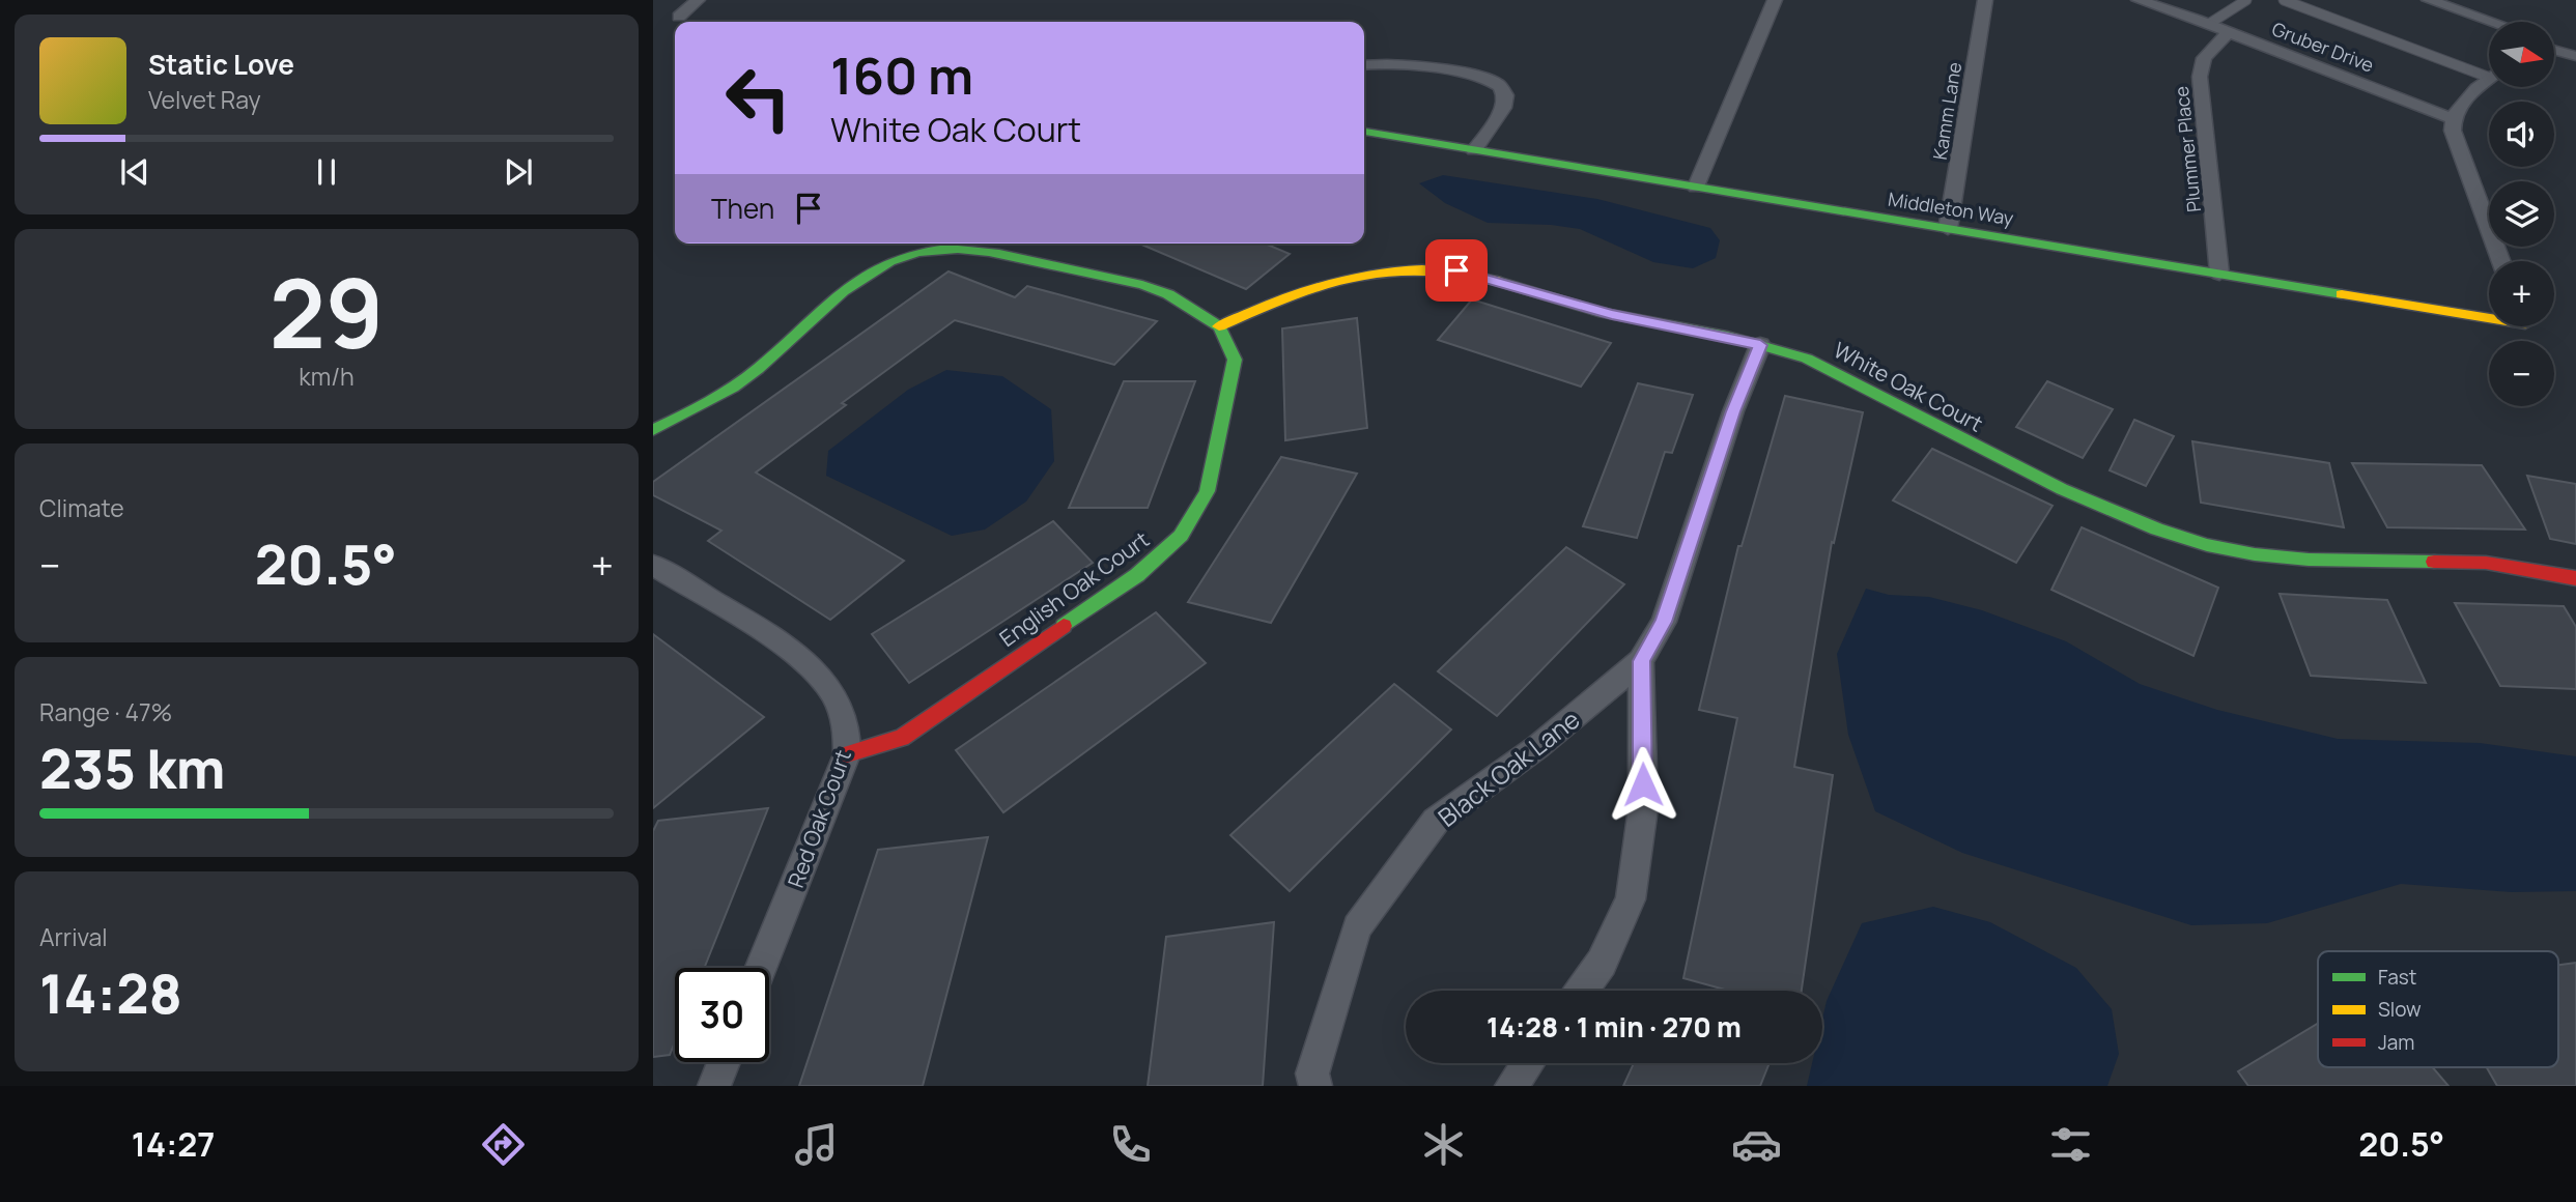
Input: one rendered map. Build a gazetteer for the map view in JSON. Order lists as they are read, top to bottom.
{
  "streets": {
    "street": [
      "Gruber Drive",
      "Kamm Lane",
      "Plummer Place",
      "Middleton Way",
      "White Oak Court",
      "English Oak Court",
      "Black Oak Lane",
      "Red Oak Court"
    ]
  },
  "crossings": [
    ["Gruber Drive", "Plummer Place"],
    ["Kamm Lane", "Middleton Way"],
    ["Plummer Place", "Middleton Way"],
    ["White Oak Court", "English Oak Court"],
    ["White Oak Court", "Black Oak Lane"],
    ["English Oak Court", "Red Oak Court"]
  ],
  "legend": ["Fast", "Slow", "Jam"],
  "north": "right",
  "page": {
    "map_buttons": ["+", "−"],
    "turn": ["160 m", "White Oak Court"],
    "song": ["Static Love", "Velvet Ray"],
    "then": "Then",
    "tile": [
      ["29", "km/h"],
      "Climate",
      ["Range · 47%", "235 km"],
      ["Arrival", "14:28"]
    ],
    "heat": ["−", "20.5°", "+"],
    "limit": "30",
    "trip": "14:28 · 1 min · 270 m",
    "tabs": ["14:27", "20.5°"]
  }
}
